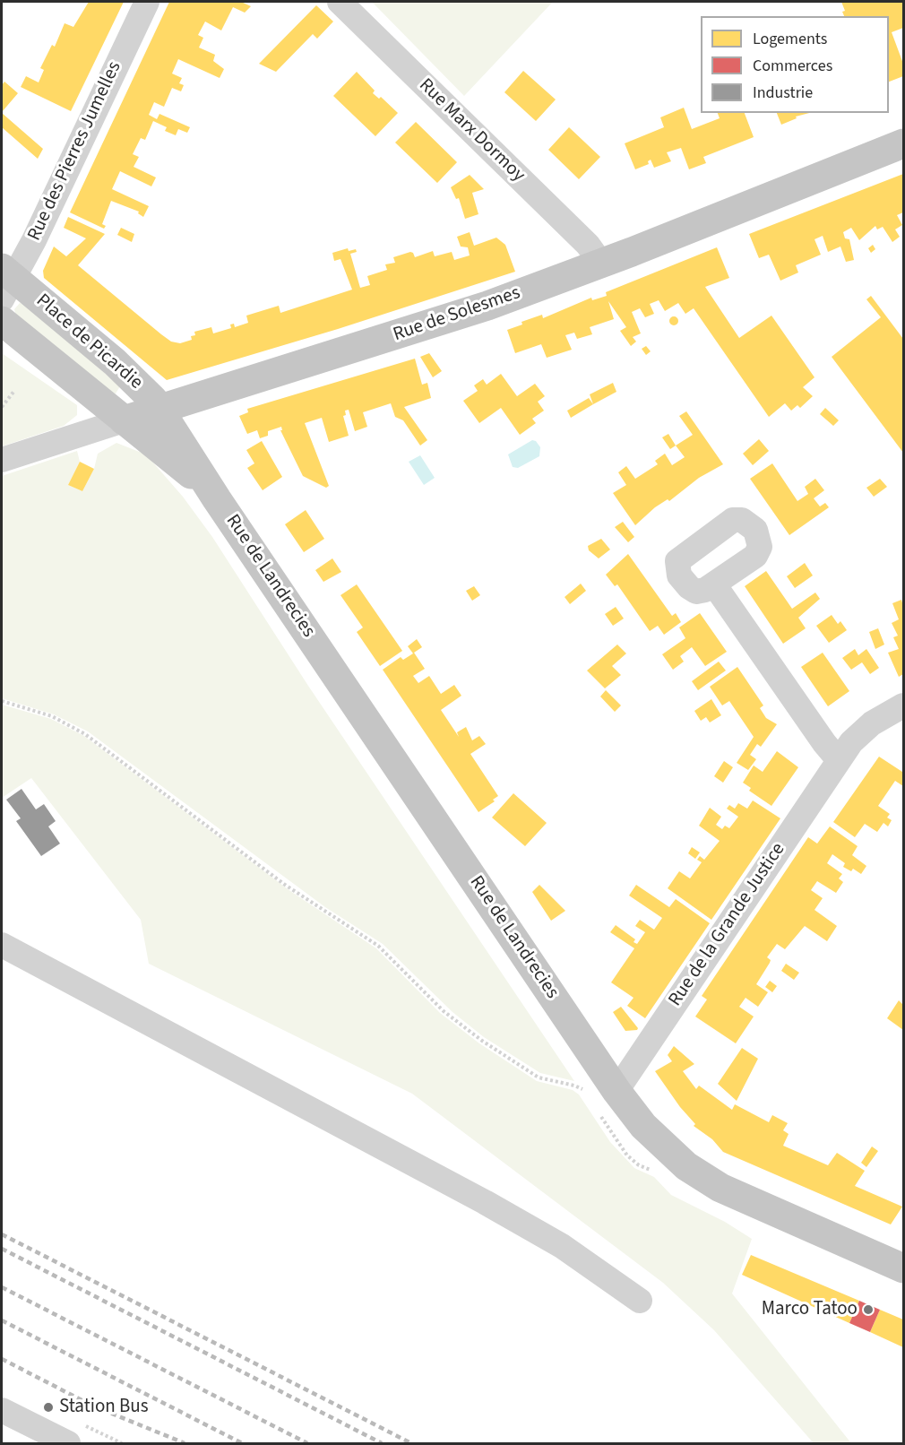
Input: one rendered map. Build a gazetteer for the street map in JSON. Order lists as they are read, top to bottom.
{
  "streets": {
    "main road": ["Rue de Solesmes", "Place de Picardie", "Rue de Landrecies"],
    "street": ["Rue Marx Dormoy", "Rue des Pierres Jumelles", "Rue de la Grande Justice"]
  },
  "crossings": [
    ["Rue Marx Dormoy", "Rue de Solesmes"],
    ["Rue des Pierres Jumelles", "Place de Picardie"],
    ["Rue de Solesmes", "Place de Picardie"],
    ["Rue de Solesmes", "Rue de Landrecies"],
    ["Place de Picardie", "Rue de Landrecies"],
    ["Rue de Landrecies", "Rue de la Grande Justice"]
  ],
  "places": ["Marco Tatoo", "Station Bus"],
  "legend": ["Logements", "Commerces", "Industrie"]
}
